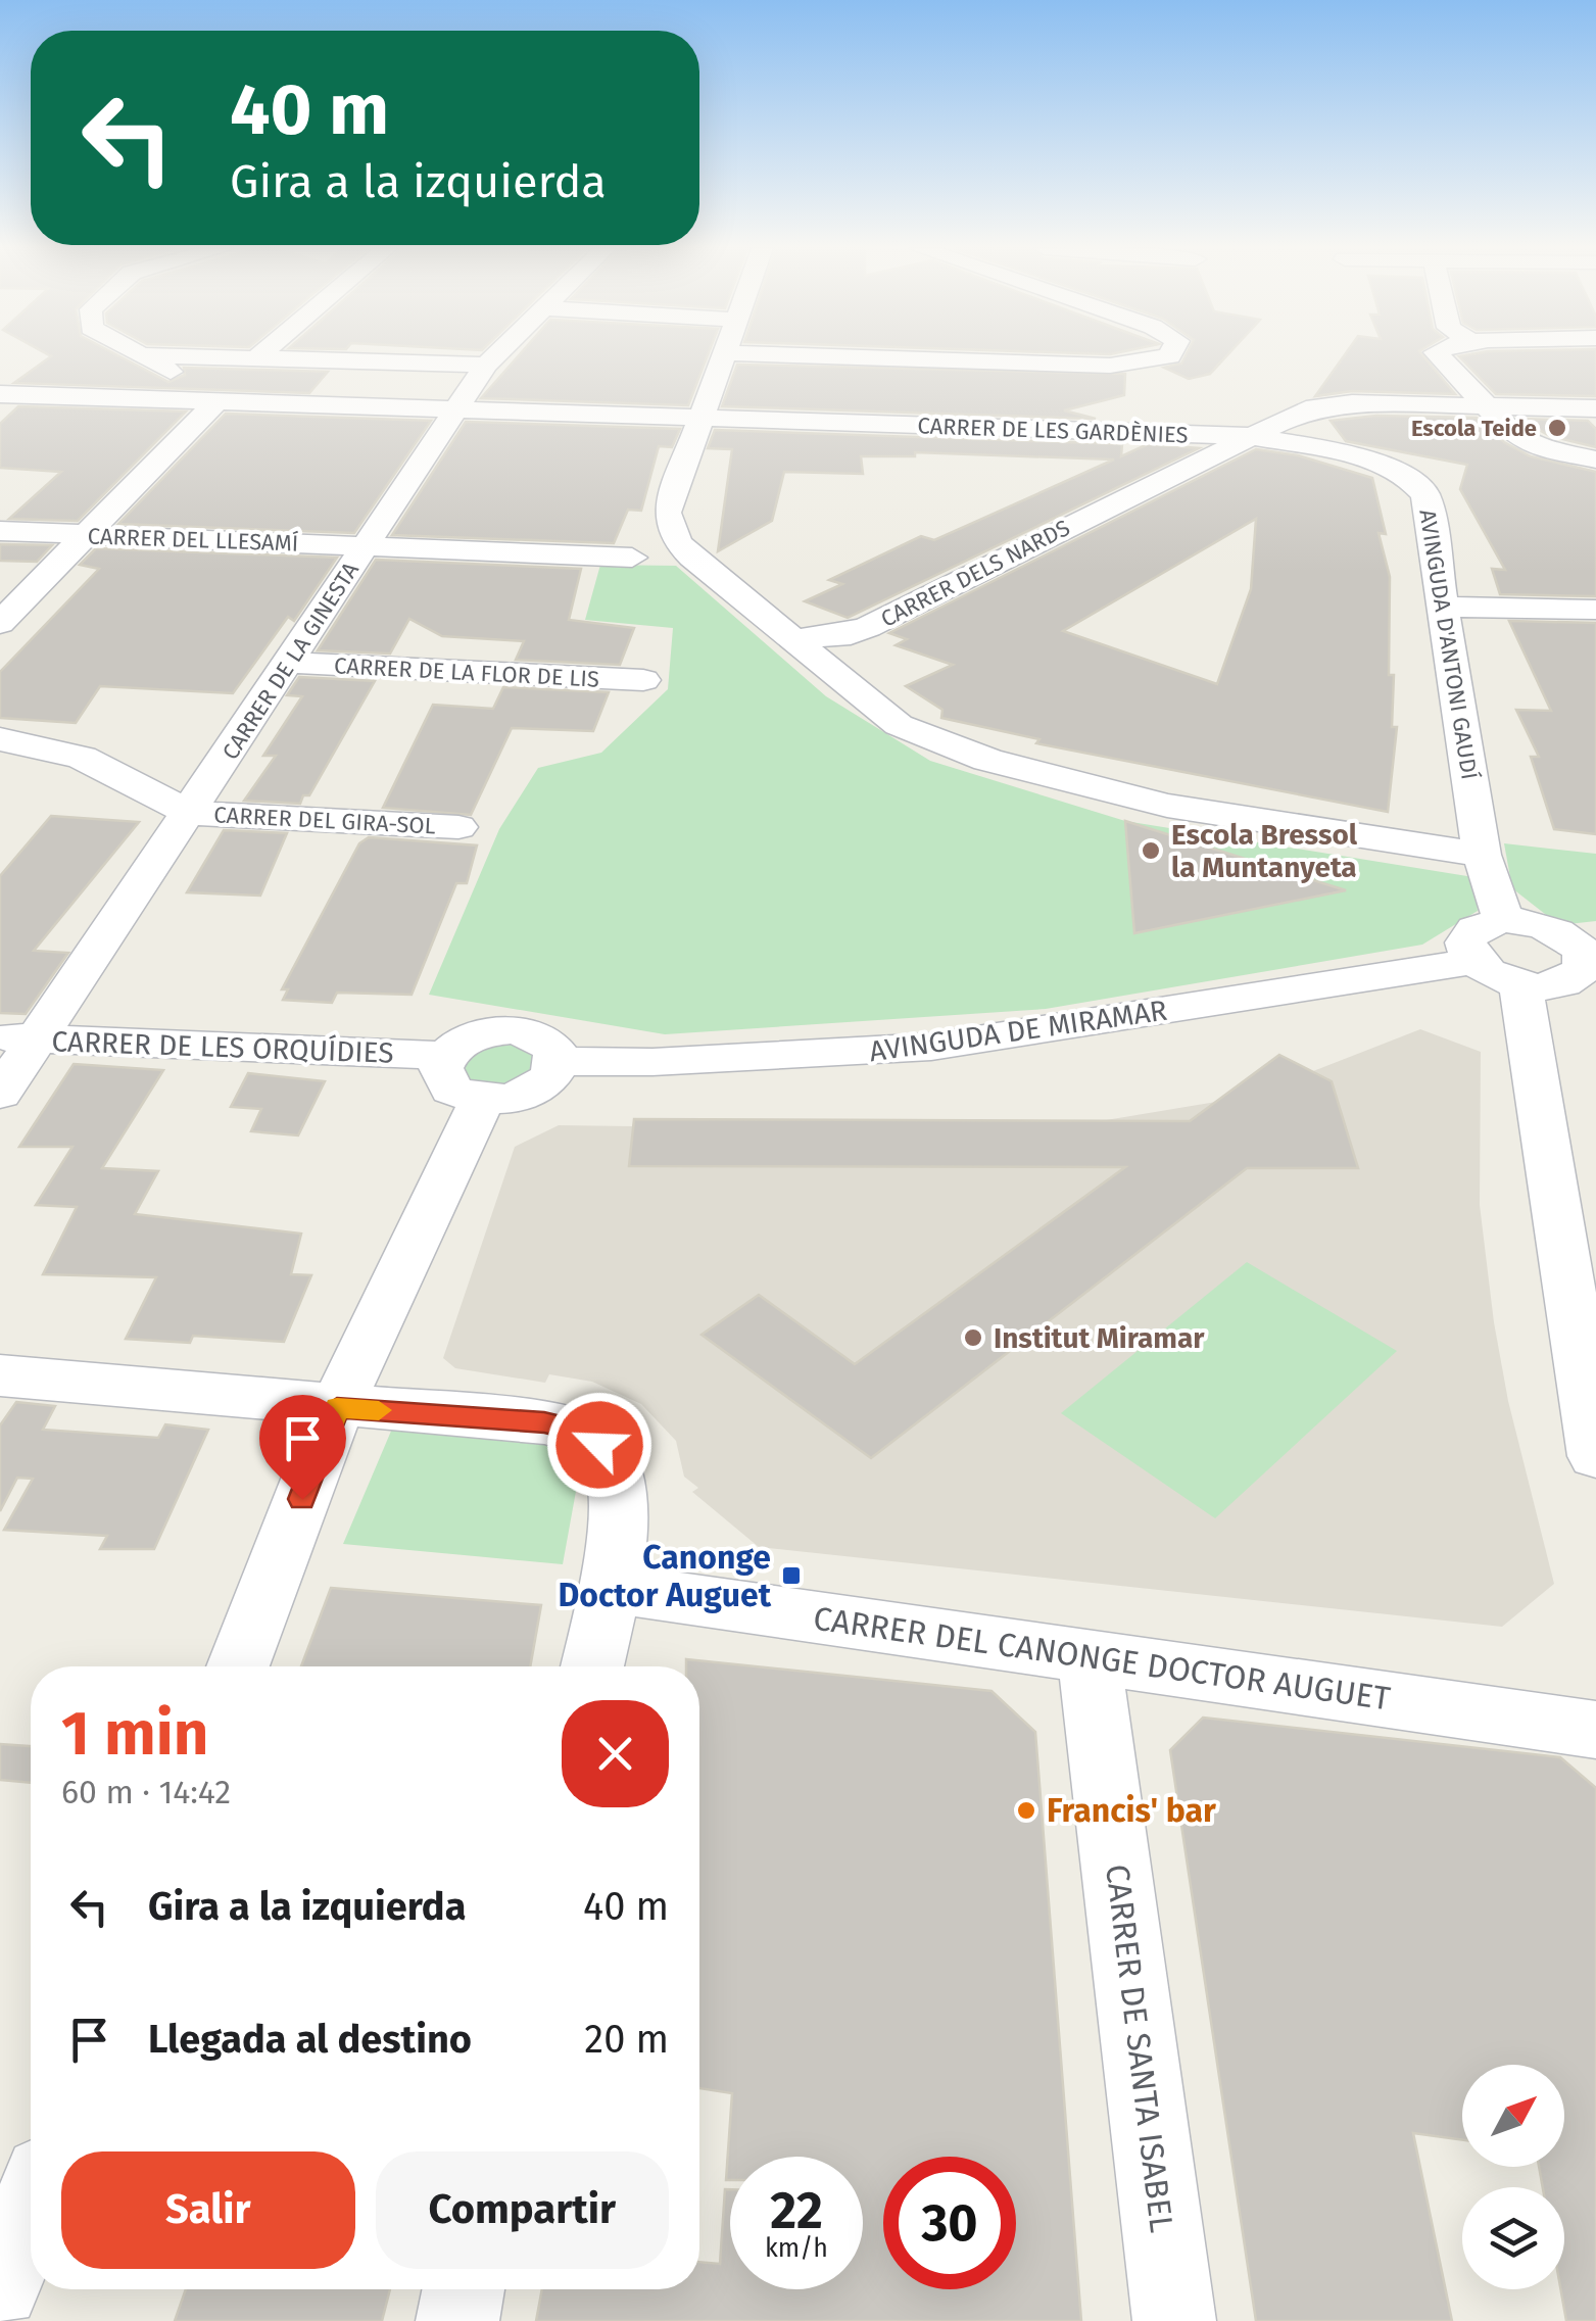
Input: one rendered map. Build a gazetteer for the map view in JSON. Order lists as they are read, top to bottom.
{
  "streets": {
    "street": [
      "CARRER DE LES GARDÈNIES",
      "CARRER DEL LLESAMÍ",
      "CARRER DELS NARDS",
      "AVINGUDA D'ANTONI GAUDÍ",
      "CARRER DE LA GINESTA",
      "CARRER DE LA FLOR DE LIS",
      "CARRER DEL GIRA-SOL",
      "AVINGUDA DE MIRAMAR",
      "CARRER DE LES ORQUÍDIES",
      "CARRER DEL CANONGE DOCTOR AUGUET",
      "CARRER DE SANTA ISABEL"
    ]
  },
  "crossings": [
    ["CARRER DE LES GARDÈNIES", "CARRER DELS NARDS"],
    ["CARRER DE LES GARDÈNIES", "AVINGUDA D'ANTONI GAUDÍ"],
    ["CARRER DE LES GARDÈNIES", "CARRER DE LA GINESTA"],
    ["CARRER DEL LLESAMÍ", "CARRER DE LA GINESTA"],
    ["CARRER DELS NARDS", "AVINGUDA D'ANTONI GAUDÍ"],
    ["CARRER DE LA GINESTA", "CARRER DE LA FLOR DE LIS"],
    ["CARRER DE LA GINESTA", "CARRER DEL GIRA-SOL"],
    ["CARRER DE LA GINESTA", "CARRER DE LES ORQUÍDIES"],
    ["AVINGUDA DE MIRAMAR", "CARRER DE LES ORQUÍDIES"],
    ["CARRER DEL CANONGE DOCTOR AUGUET", "CARRER DE SANTA ISABEL"]
  ],
  "places": {
    "other": [
      "Escola Teide",
      "Escola Bressol la Muntanyeta",
      "Institut Miramar",
      "Francis' bar"
    ],
    "transit": ["Canonge Doctor Auguet"]
  },
  "north": "top right",
  "page": {
    "turn": ["40 m", "Gira a la izquierda"],
    "heading": ["1 min", "60 m · 14:42"],
    "list": [
      {
        "name": "Gira a la izquierda",
        "value": "40 m"
      },
      {
        "name": "Llegada al destino",
        "value": "20 m"
      }
    ],
    "buttons": ["Salir", "Compartir"],
    "speed": "22 km/h",
    "limit": "30"
  }
}
